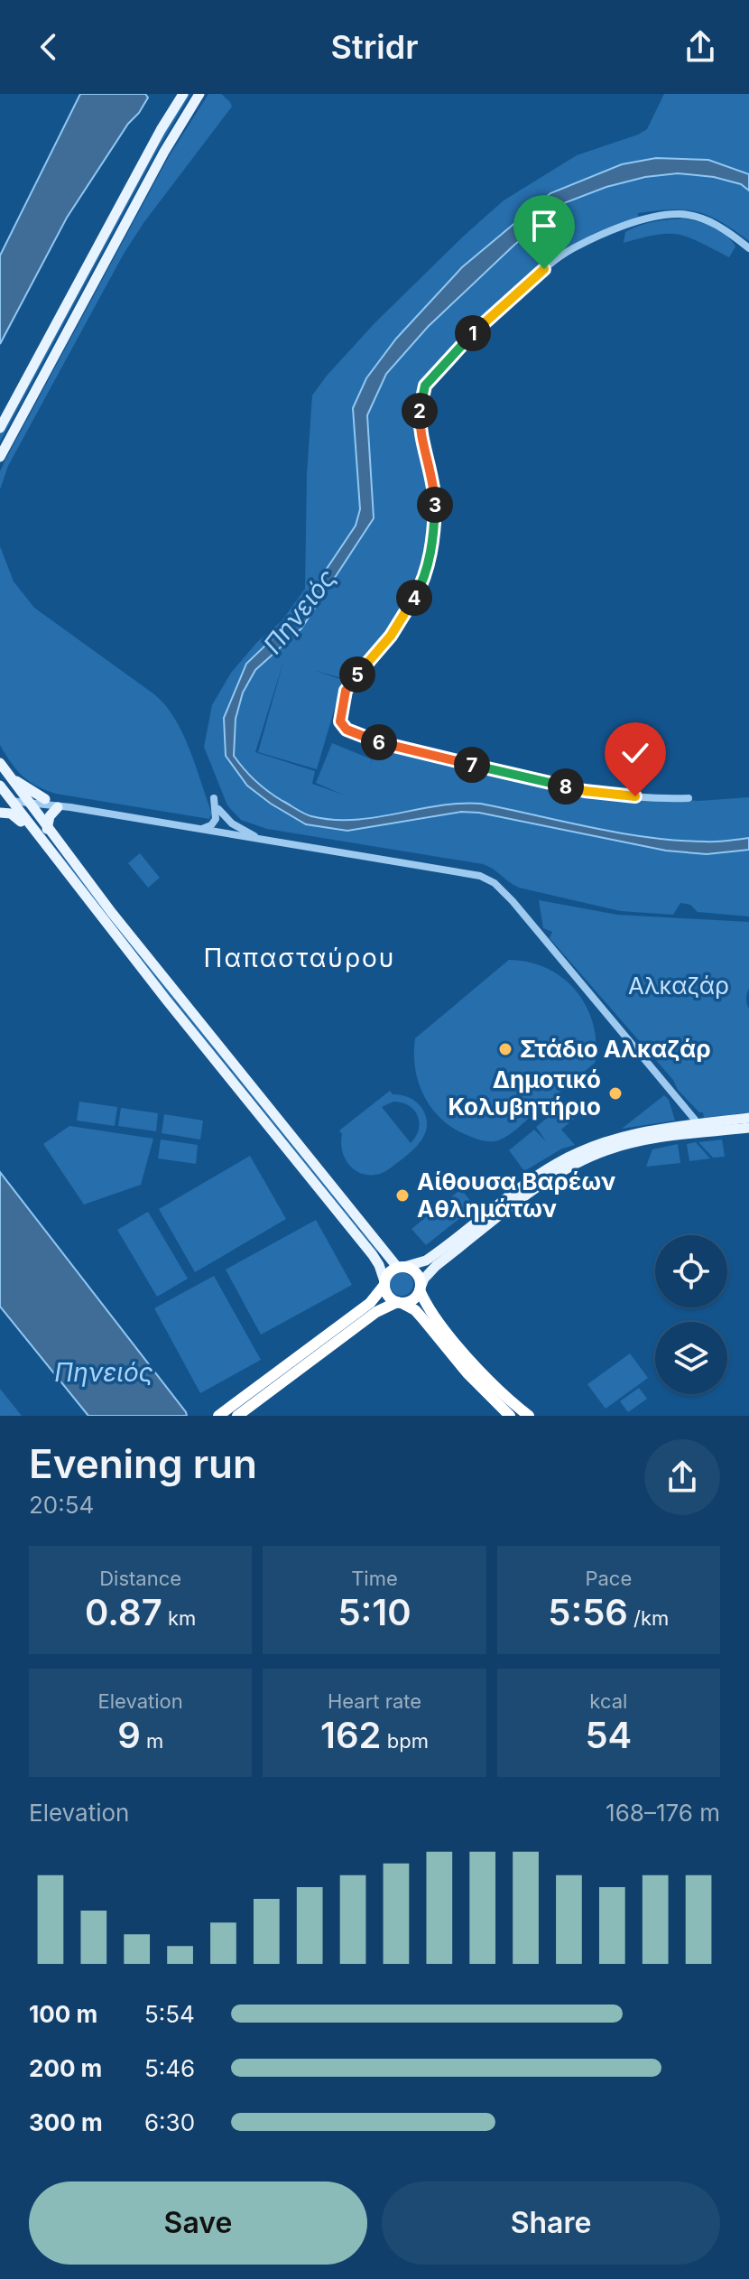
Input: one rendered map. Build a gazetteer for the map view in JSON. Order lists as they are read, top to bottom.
{
  "districts": ["Παπασταύρου"],
  "water": ["Πηνειός"],
  "parks": ["Αλκαζάρ"],
  "places": ["Στάδιο Αλκαζάρ", "Δημοτικό Κολυβητήριο", "Αίθουσα Βαρέων Αθλημάτων"],
  "page": {
    "header": "Stridr",
    "pins": [
      "1",
      "2",
      "3",
      "4",
      "5",
      "6",
      "7",
      "8"
    ],
    "heading": ["Evening run", "20:54"],
    "stats": [
      ["Distance", "0.87 km"],
      ["Time", "5:10"],
      ["Pace", "5:56 /km"],
      ["Elevation", "9 m"],
      ["Heart rate", "162 bpm"],
      ["kcal", "54"]
    ],
    "chart": ["Elevation", "168–176 m"],
    "list": [
      {
        "name": "100 m",
        "note": "5:54"
      },
      {
        "name": "200 m",
        "note": "5:46"
      },
      {
        "name": "300 m",
        "note": "6:30"
      }
    ],
    "buttons": ["Save", "Share"]
  }
}
